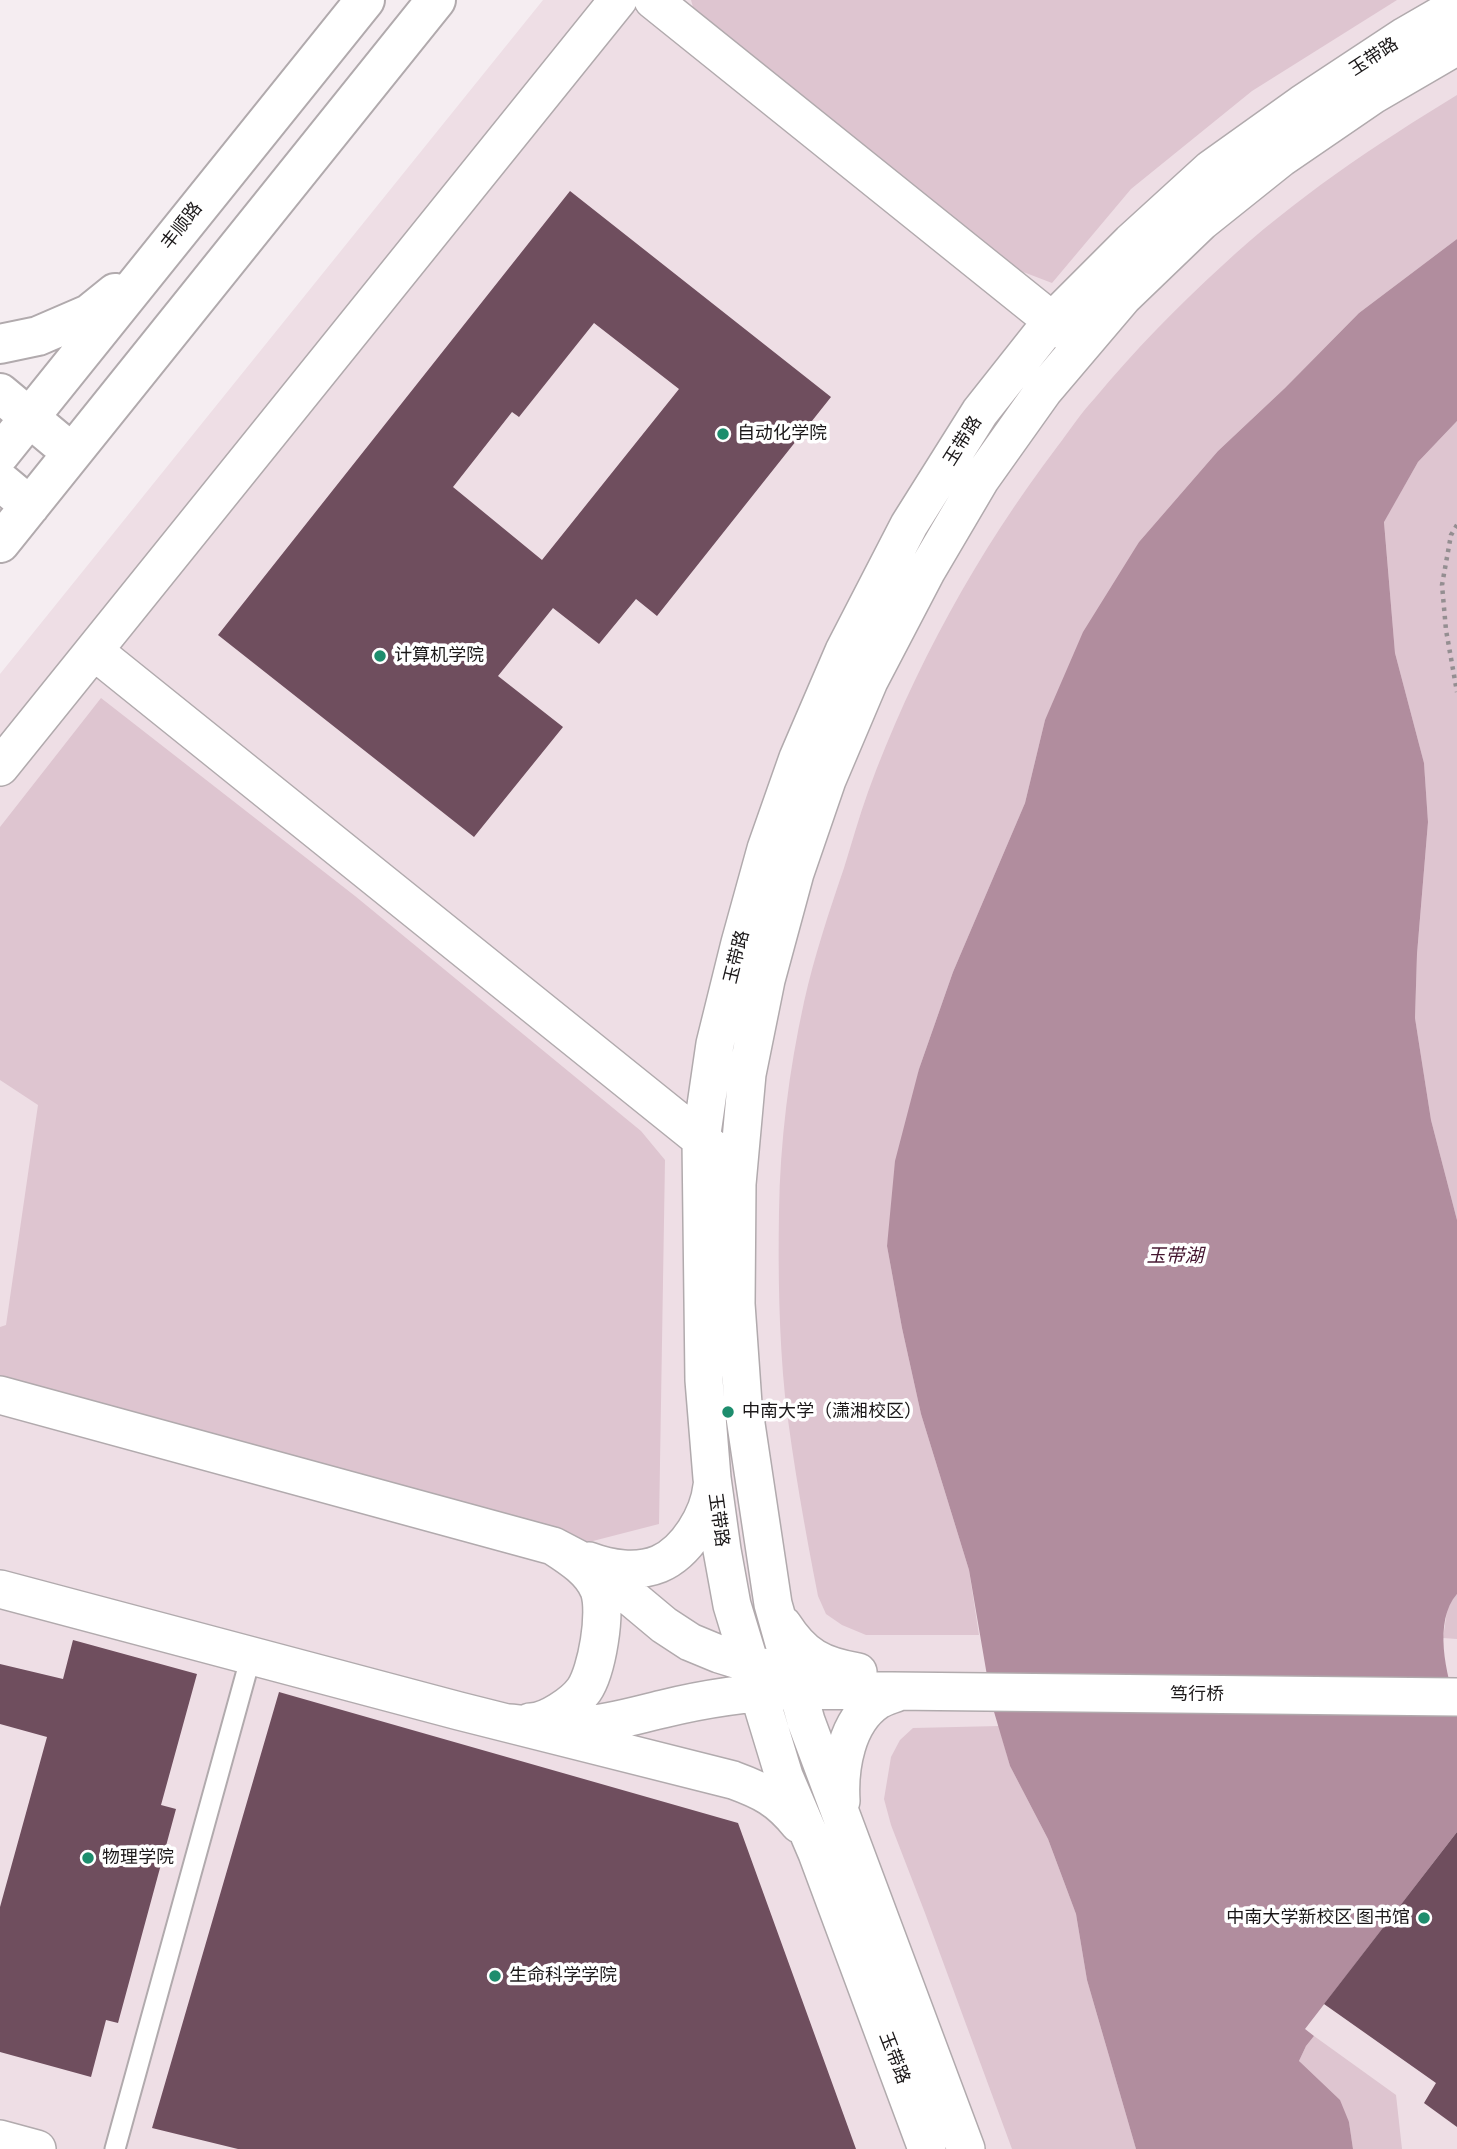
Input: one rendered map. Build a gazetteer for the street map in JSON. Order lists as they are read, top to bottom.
{
  "streets": {
    "main road": ["丰顺路"],
    "street": ["玉带路", "笃行桥"]
  },
  "water": ["玉带湖"],
  "places": [
    "自动化学院",
    "计算机学院",
    "中南大学（潇湘校区）",
    "物理学院",
    "中南大学新校区 图书馆",
    "生命科学学院"
  ]
}
